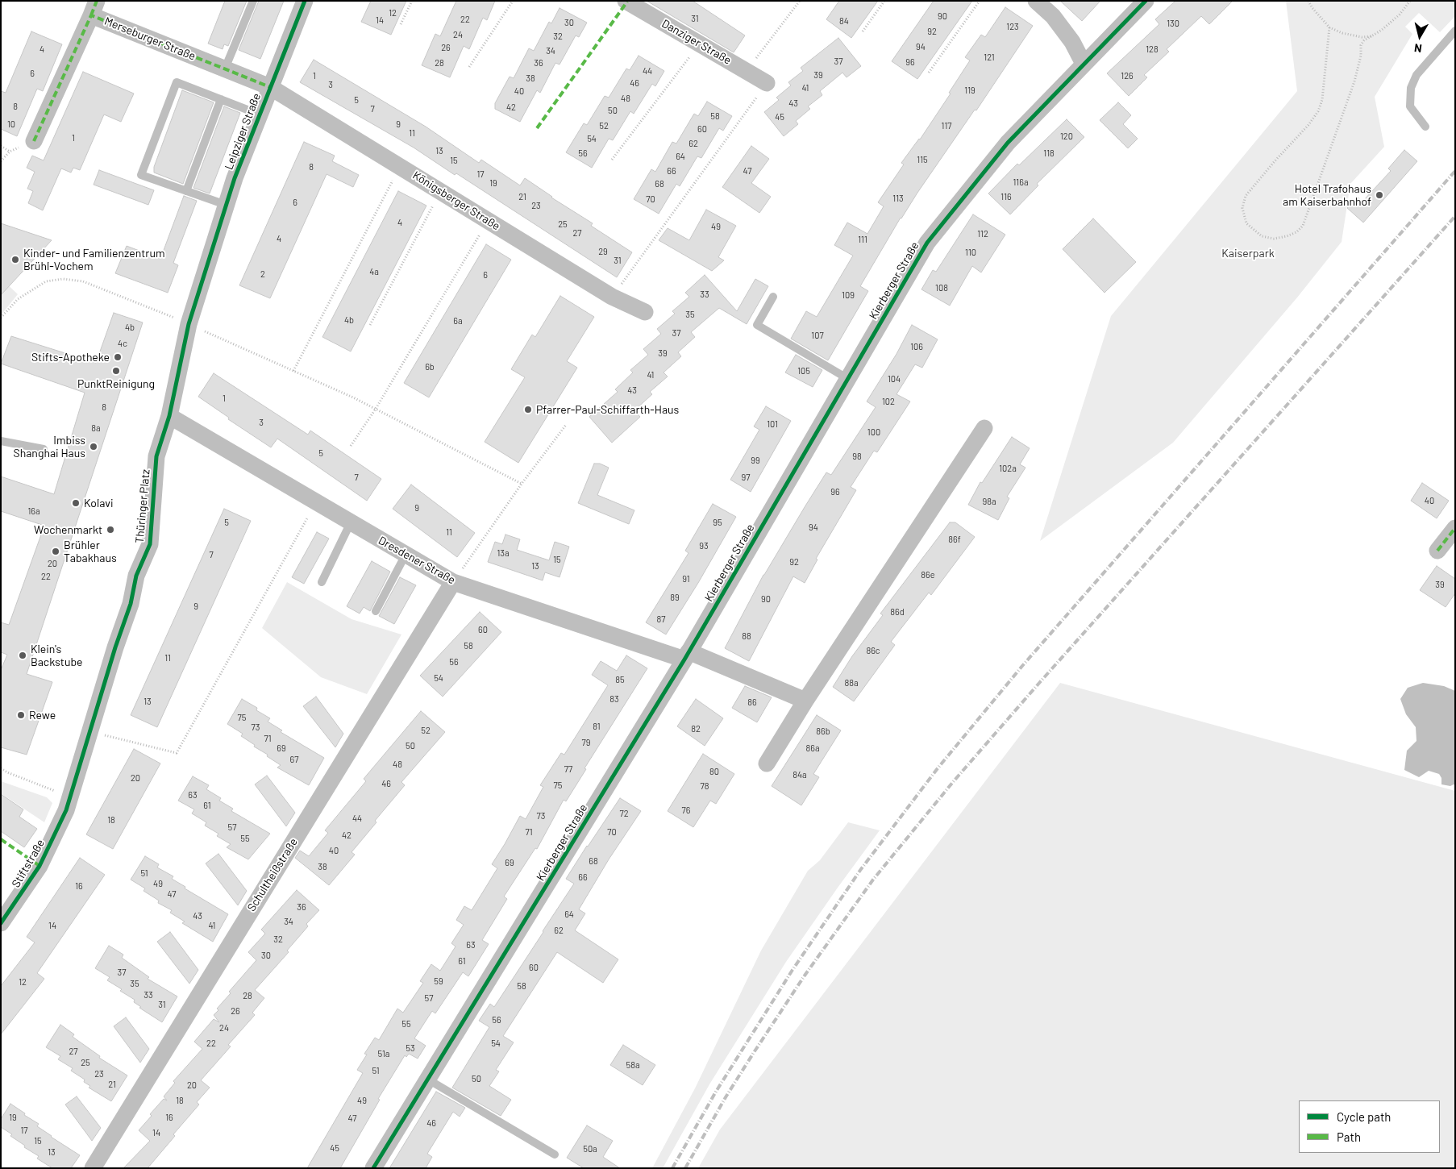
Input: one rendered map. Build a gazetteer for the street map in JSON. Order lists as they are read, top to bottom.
{
  "streets": {
    "street": [
      "Merseburger Straße",
      "Danziger Straße",
      "Leipziger Straße",
      "Königsberger Straße",
      "Kierberger Straße",
      "Thüringer Platz",
      "Dresdener Straße",
      "Stiftstraße",
      "Schultheißstraße"
    ]
  },
  "crossings": [
    ["Merseburger Straße", "Leipziger Straße"],
    ["Merseburger Straße", "Königsberger Straße"],
    ["Leipziger Straße", "Königsberger Straße"],
    ["Leipziger Straße", "Thüringer Platz"],
    ["Kierberger Straße", "Dresdener Straße"],
    ["Thüringer Platz", "Dresdener Straße"],
    ["Thüringer Platz", "Stiftstraße"],
    ["Dresdener Straße", "Schultheißstraße"]
  ],
  "parks": ["Kaiserpark"],
  "places": [
    "Hotel Trafohaus am Kaiserbahnhof",
    "Kinder- und Familienzentrum Brühl-Vochem",
    "Stifts-Apotheke",
    "PunktReinigung",
    "Pfarrer-Paul-Schiffarth-Haus",
    "Imbiss Shanghai Haus",
    "Kolavi",
    "Wochenmarkt",
    "Brühler Tabakhaus",
    "Klein's Backstube",
    "Rewe"
  ],
  "house_numbers": [
    "12",
    "90",
    "31",
    "22",
    "14",
    "84",
    "30",
    "130",
    "123",
    "92",
    "24",
    "32",
    "94",
    "26",
    "4",
    "128",
    "34",
    "121",
    "37",
    "96",
    "28",
    "36",
    "44",
    "6",
    "39",
    "1",
    "126",
    "38",
    "46",
    "3",
    "41",
    "119",
    "40",
    "48",
    "5",
    "43",
    "8",
    "42",
    "7",
    "50",
    "58",
    "45",
    "10",
    "9",
    "52",
    "117",
    "60",
    "11",
    "120",
    "1",
    "54",
    "62",
    "13",
    "56",
    "118",
    "64",
    "115",
    "15",
    "8",
    "66",
    "47",
    "17",
    "116a",
    "19",
    "68",
    "21",
    "116",
    "113",
    "70",
    "6",
    "23",
    "4",
    "25",
    "49",
    "27",
    "112",
    "4",
    "111",
    "29",
    "110",
    "31",
    "4a",
    "2",
    "6",
    "108",
    "33",
    "109",
    "35",
    "4b",
    "6a",
    "4b",
    "37",
    "107",
    "4c",
    "106",
    "39",
    "6b",
    "105",
    "41",
    "104",
    "43",
    "1",
    "102",
    "8",
    "3",
    "101",
    "8a",
    "100",
    "5",
    "98",
    "99",
    "102a",
    "7",
    "97",
    "96",
    "40",
    "98a",
    "9",
    "16a",
    "5",
    "95",
    "94",
    "11",
    "86f",
    "93",
    "13a",
    "7",
    "15",
    "92",
    "20",
    "13",
    "86e",
    "22",
    "91",
    "39",
    "89",
    "90",
    "9",
    "86d",
    "87",
    "60",
    "88",
    "58",
    "86c",
    "11",
    "56",
    "54",
    "85",
    "88a",
    "83",
    "13",
    "86",
    "75",
    "81",
    "73",
    "82",
    "52",
    "86b",
    "71",
    "79",
    "50",
    "69",
    "86a",
    "67",
    "48",
    "77",
    "80",
    "84a",
    "20",
    "46",
    "75",
    "78",
    "63",
    "61",
    "76",
    "72",
    "73",
    "44",
    "18",
    "57",
    "71",
    "70",
    "42",
    "55",
    "40",
    "68",
    "69",
    "38",
    "51",
    "66",
    "49",
    "16",
    "47",
    "36",
    "64",
    "43",
    "34",
    "14",
    "41",
    "62",
    "32",
    "63",
    "30",
    "61",
    "60",
    "37",
    "59",
    "12",
    "35",
    "58",
    "33",
    "28",
    "57",
    "31",
    "26",
    "56",
    "55",
    "24",
    "22",
    "54",
    "53",
    "27",
    "51a",
    "25",
    "58a",
    "51",
    "23",
    "50",
    "21",
    "20",
    "18",
    "49",
    "19",
    "16",
    "47",
    "46",
    "17",
    "14",
    "15",
    "45",
    "50a",
    "13"
  ],
  "legend": ["Cycle path", "Path"],
  "north": "bottom"
}
